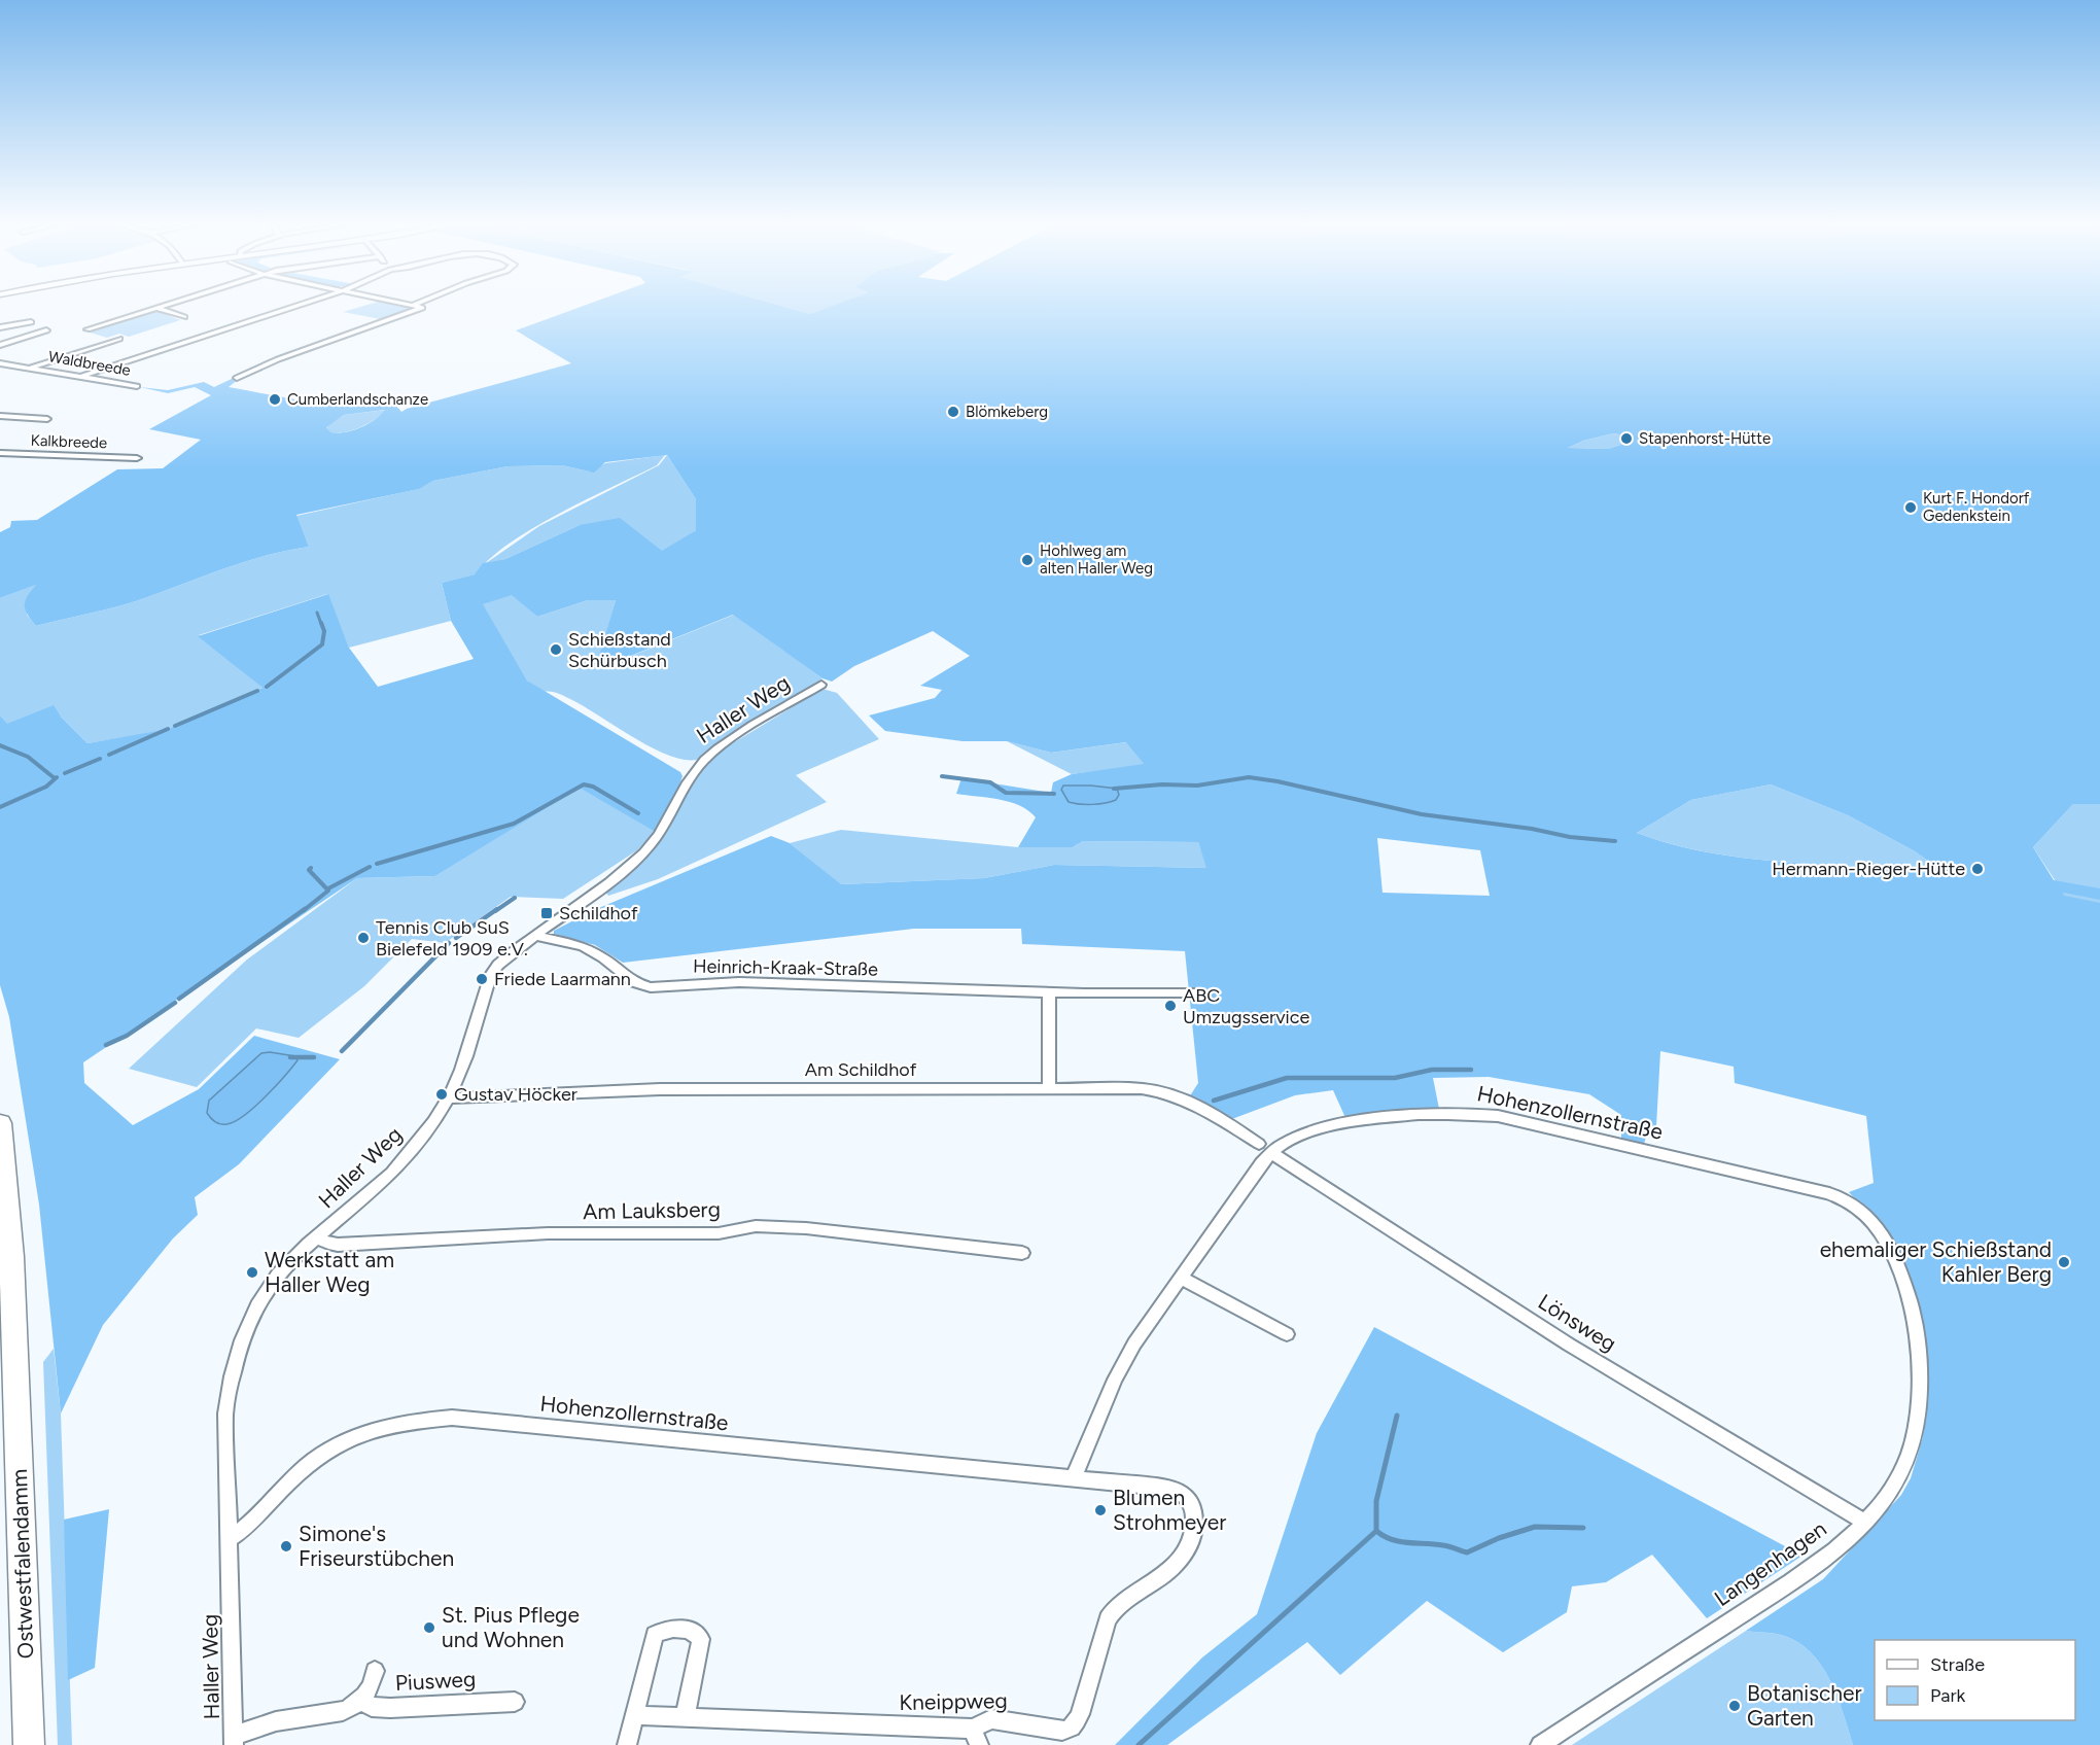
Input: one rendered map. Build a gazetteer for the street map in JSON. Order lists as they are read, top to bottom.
{
  "streets": {
    "highway": ["Ostwestfalendamm"],
    "street": [
      "Waldbreede",
      "Kalkbreede",
      "Haller Weg",
      "Heinrich-Kraak-Straße",
      "Am Schildhof",
      "Hohenzollernstraße",
      "Am Lauksberg",
      "Lönsweg",
      "Langenhagen",
      "Piusweg",
      "Kneippweg"
    ]
  },
  "crossings": [
    ["Haller Weg", "Heinrich-Kraak-Straße"],
    ["Haller Weg", "Am Schildhof"],
    ["Haller Weg", "Hohenzollernstraße"],
    ["Haller Weg", "Am Lauksberg"],
    ["Am Schildhof", "Hohenzollernstraße"],
    ["Am Schildhof", "Lönsweg"],
    ["Hohenzollernstraße", "Lönsweg"],
    ["Hohenzollernstraße", "Langenhagen"],
    ["Hohenzollernstraße", "Kneippweg"],
    ["Lönsweg", "Langenhagen"]
  ],
  "places": {
    "other": [
      "Cumberlandschanze",
      "Blömkeberg",
      "Stapenhorst-Hütte",
      "Kurt F. Hondorf Gedenkstein",
      "Hohlweg am alten Haller Weg",
      "Schießstand Schürbusch",
      "Hermann-Rieger-Hütte",
      "Tennis Club SuS Bielefeld 1909 e.V.",
      "Friede Laarmann",
      "ABC Umzugsservice",
      "Gustav Höcker",
      "ehemaliger Schießstand Kahler Berg",
      "Werkstatt am Haller Weg",
      "Blumen Strohmeyer",
      "Simone's Friseurstübchen",
      "St. Pius Pflege und Wohnen",
      "Botanischer Garten"
    ],
    "transit": ["Schildhof"]
  },
  "legend": ["Straße", "Park"]
}
